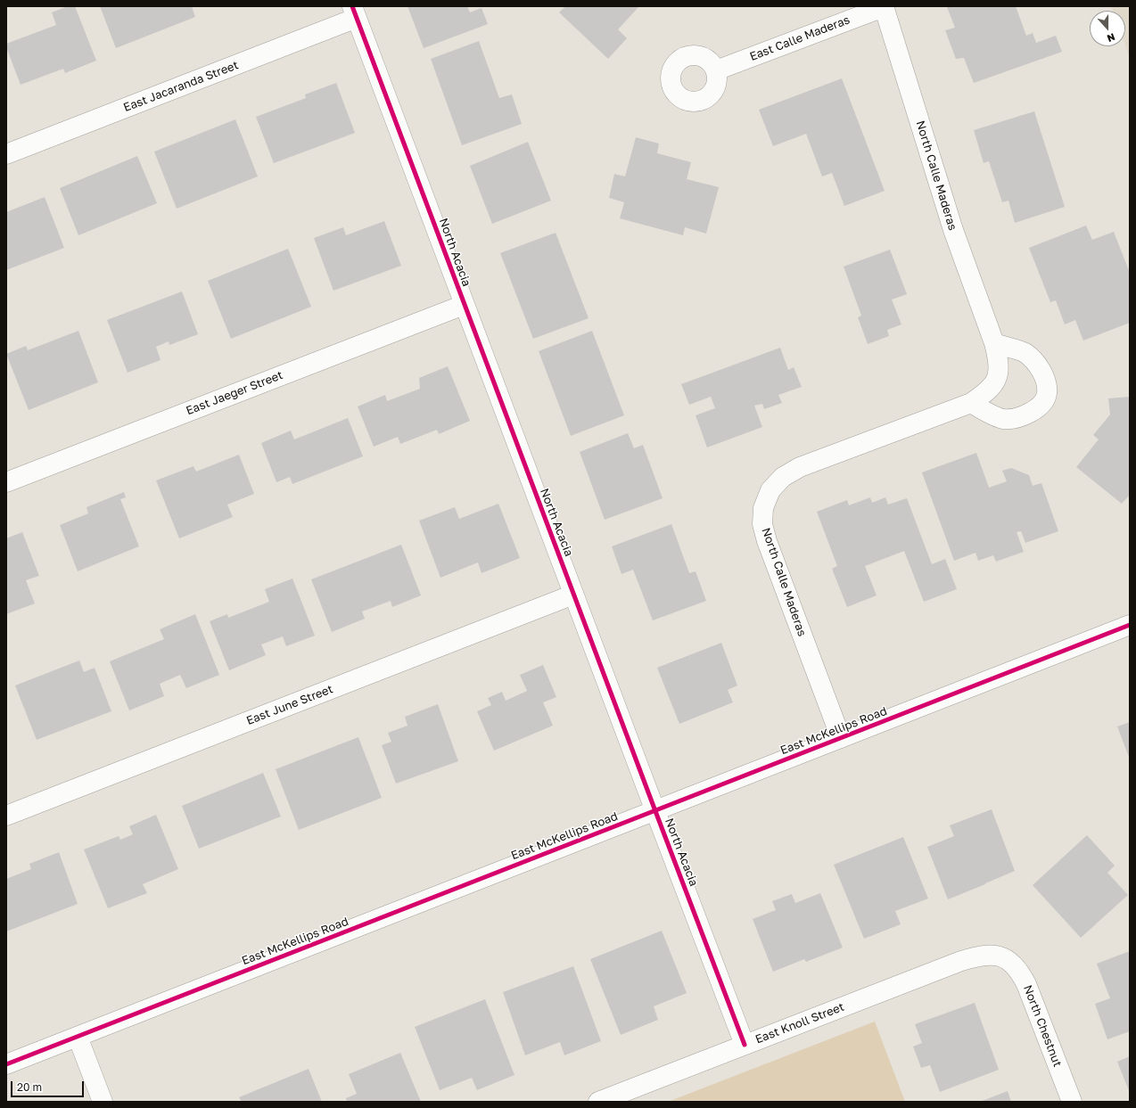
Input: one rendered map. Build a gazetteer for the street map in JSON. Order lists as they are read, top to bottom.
{
  "streets": {
    "street": [
      "East Calle Maderas",
      "East Jacaranda Street",
      "North Calle Maderas",
      "North Acacia",
      "East Jaeger Street",
      "East June Street",
      "East McKellips Road",
      "East Knoll Street",
      "North Chestnut"
    ]
  },
  "crossings": [
    ["East Calle Maderas", "North Calle Maderas"],
    ["East Jacaranda Street", "North Acacia"],
    ["North Calle Maderas", "East McKellips Road"],
    ["North Acacia", "East Jaeger Street"],
    ["North Acacia", "East June Street"],
    ["North Acacia", "East McKellips Road"],
    ["North Acacia", "East Knoll Street"],
    ["East Knoll Street", "North Chestnut"]
  ],
  "scale_bar": "20 m",
  "north": "bottom"
}
